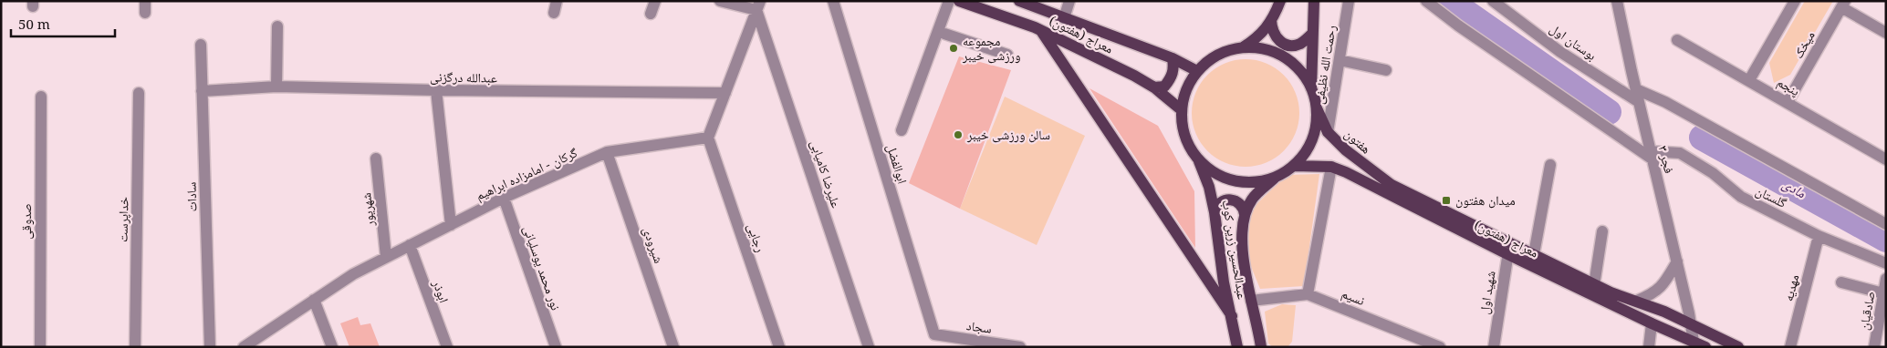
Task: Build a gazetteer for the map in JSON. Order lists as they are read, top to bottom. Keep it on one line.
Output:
{"streets":{"main road":["معراج (هفتون)","هفتون","عبدالحسین زرین کوب"],"street":["بوستان اول","میخک","رحمت الله نظیفی","عبدالله درگزنی","پنجم","فجر ۳","ابوالفضل","گرکان - امامزاده ابراهیم","علیرضا کامیابی","سادات","گلستان","شهریور","خداپرست","صدوقی","رجایی","شیرودی","نور محمد یوسلیانی","مهدیه","ابوذر","شهید اول","نسیم","صادقیان","سجاد"]},"crossings":[["معراج (هفتون)","هفتون"],["معراج (هفتون)","فجر ۳"],["معراج (هفتون)","عبدالحسین زرین کوب"],["معراج (هفتون)","شهید اول"],["بوستان اول","فجر ۳"],["میخک","پنجم"],["رحمت الله نظیفی","هفتون"],["عبدالله درگزنی","سادات"],["هفتون","عبدالحسین زرین کوب"],["فجر ۳","گلستان"],["ابوالفضل","سجاد"],["گرکان - امامزاده ابراهیم","شهریور"],["گرکان - امامزاده ابراهیم","رجایی"],["گرکان - امامزاده ابراهیم","شیرودی"],["گرکان - امامزاده ابراهیم","نور محمد یوسلیانی"],["گرکان - امامزاده ابراهیم","ابوذر"],["گلستان","مهدیه"],["عبدالحسین زرین کوب","نسیم"]],"water":["مادی"],"places":{"other":["مجموعه ورزشی خیبر","سالن ورزشی خیبر"],"transit":["میدان هفتون"]},"scale_bar":"50 m"}
